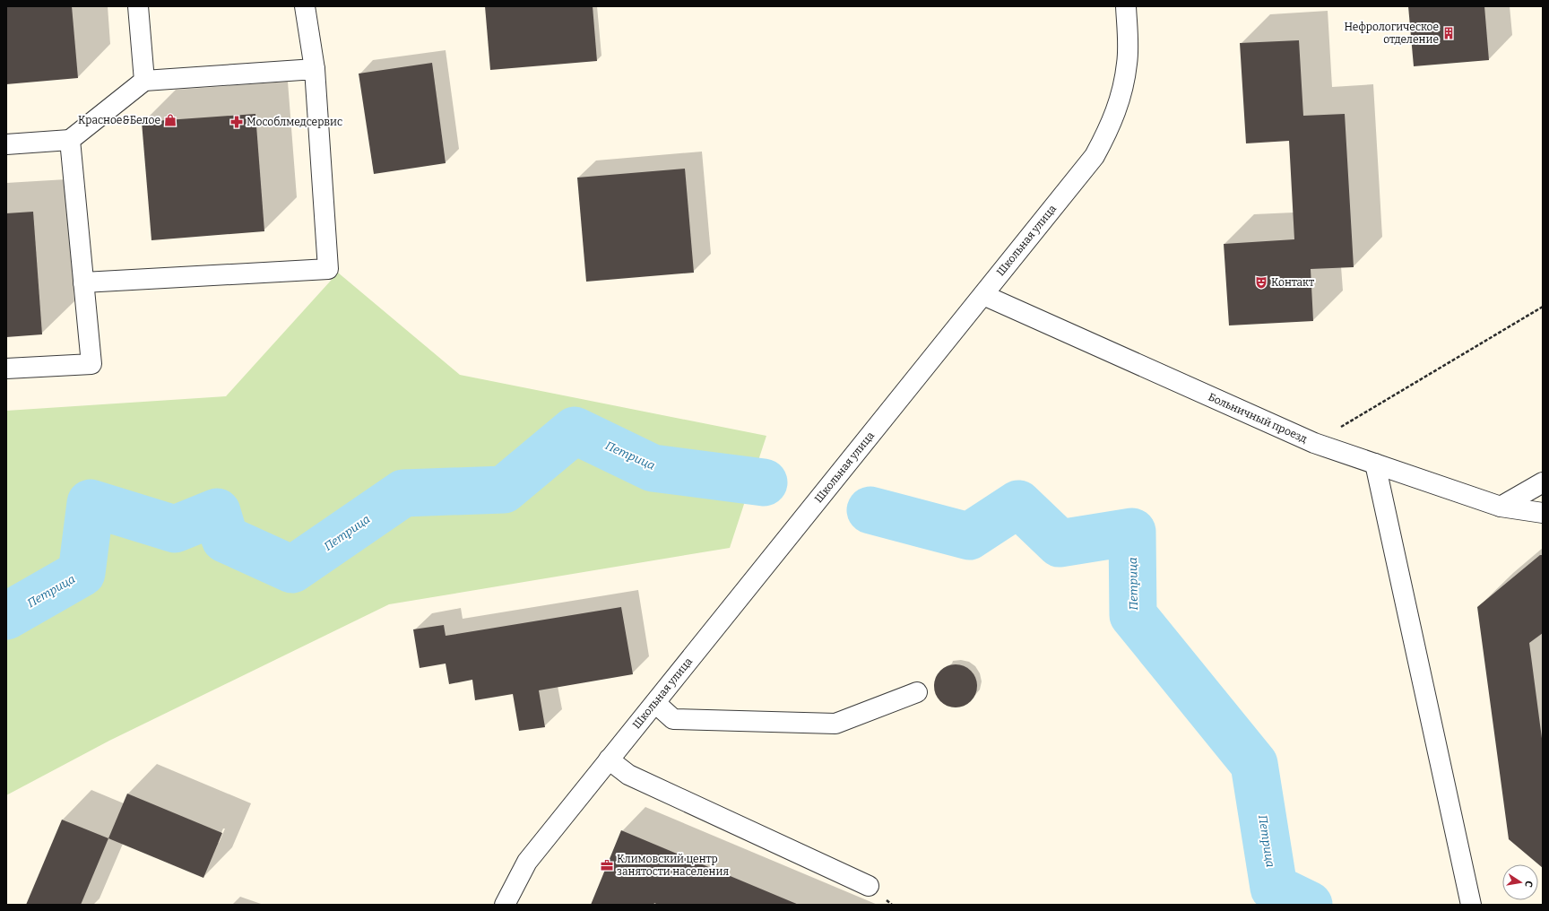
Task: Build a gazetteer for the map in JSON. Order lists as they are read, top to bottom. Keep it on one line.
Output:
{"streets":{"street":["Школьная улица","Больничный проезд"]},"crossings":[["Школьная улица","Больничный проезд"]],"water":["Петрица"],"places":{"building":["Нефрологическое отделение"],"shop":["Красное&Белое"],"pharmacy":["Мособлмедсервис"],"theatre":["Контакт"],"office":["Климовский центр занятости населения"]},"north":"right"}
